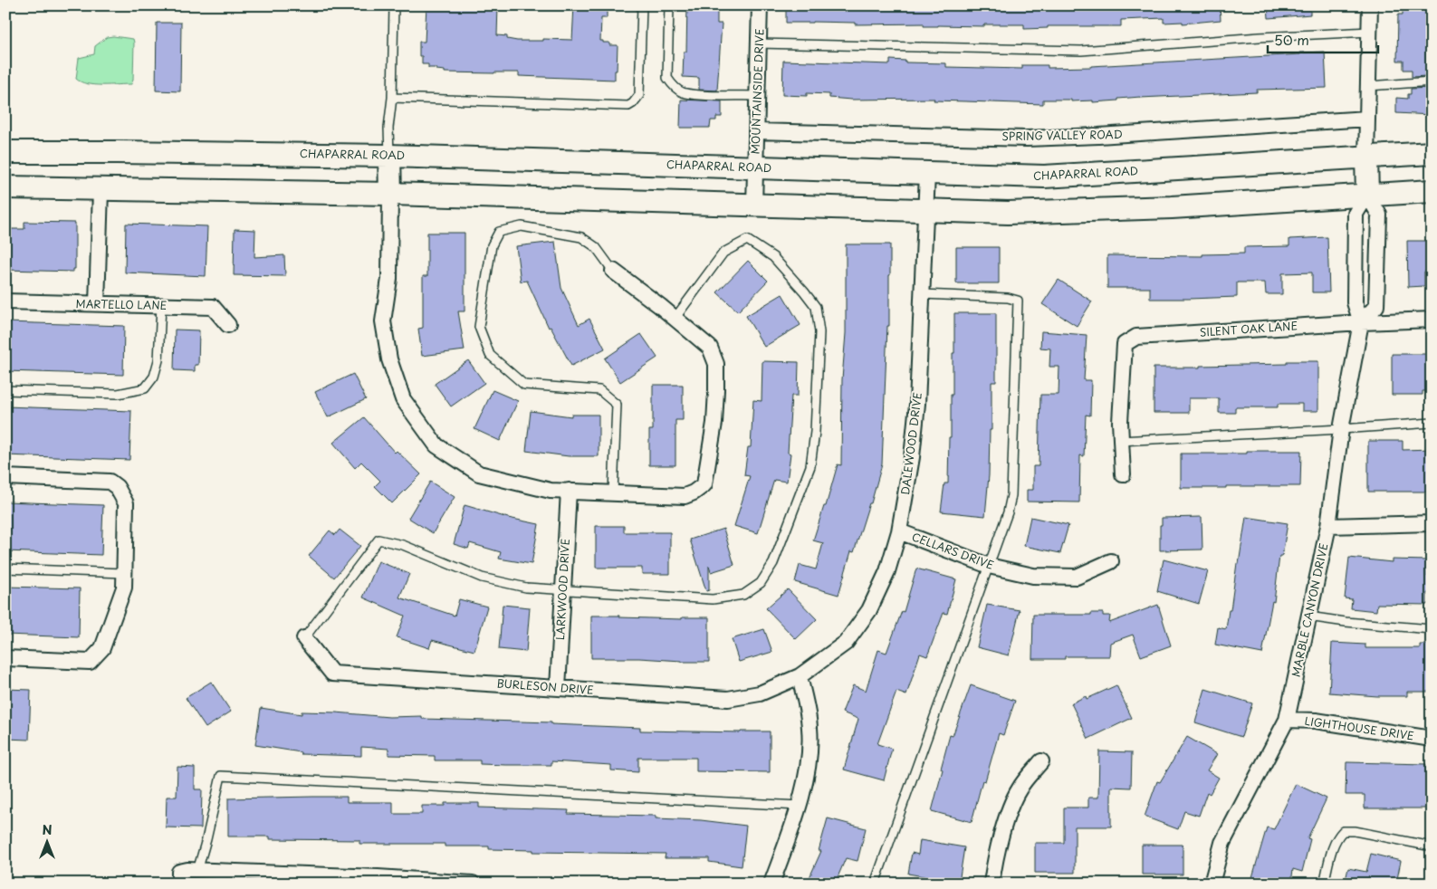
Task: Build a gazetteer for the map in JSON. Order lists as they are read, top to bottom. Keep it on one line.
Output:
{"streets":{"main road":["CHAPARRAL ROAD"],"street":["MOUNTAINSIDE DRIVE","SPRING VALLEY ROAD","MARTELLO LANE","SILENT OAK LANE","DALEWOOD DRIVE","CELLARS DRIVE","LARKWOOD DRIVE","MARBLE CANYON DRIVE","BURLESON DRIVE","LIGHTHOUSE DRIVE"]},"crossings":[["MOUNTAINSIDE DRIVE","SPRING VALLEY ROAD"],["MOUNTAINSIDE DRIVE","CHAPARRAL ROAD"],["CHAPARRAL ROAD","DALEWOOD DRIVE"],["SILENT OAK LANE","MARBLE CANYON DRIVE"],["DALEWOOD DRIVE","CELLARS DRIVE"],["DALEWOOD DRIVE","BURLESON DRIVE"],["LARKWOOD DRIVE","BURLESON DRIVE"],["MARBLE CANYON DRIVE","LIGHTHOUSE DRIVE"]],"scale_bar":"50 m","north":"top"}
